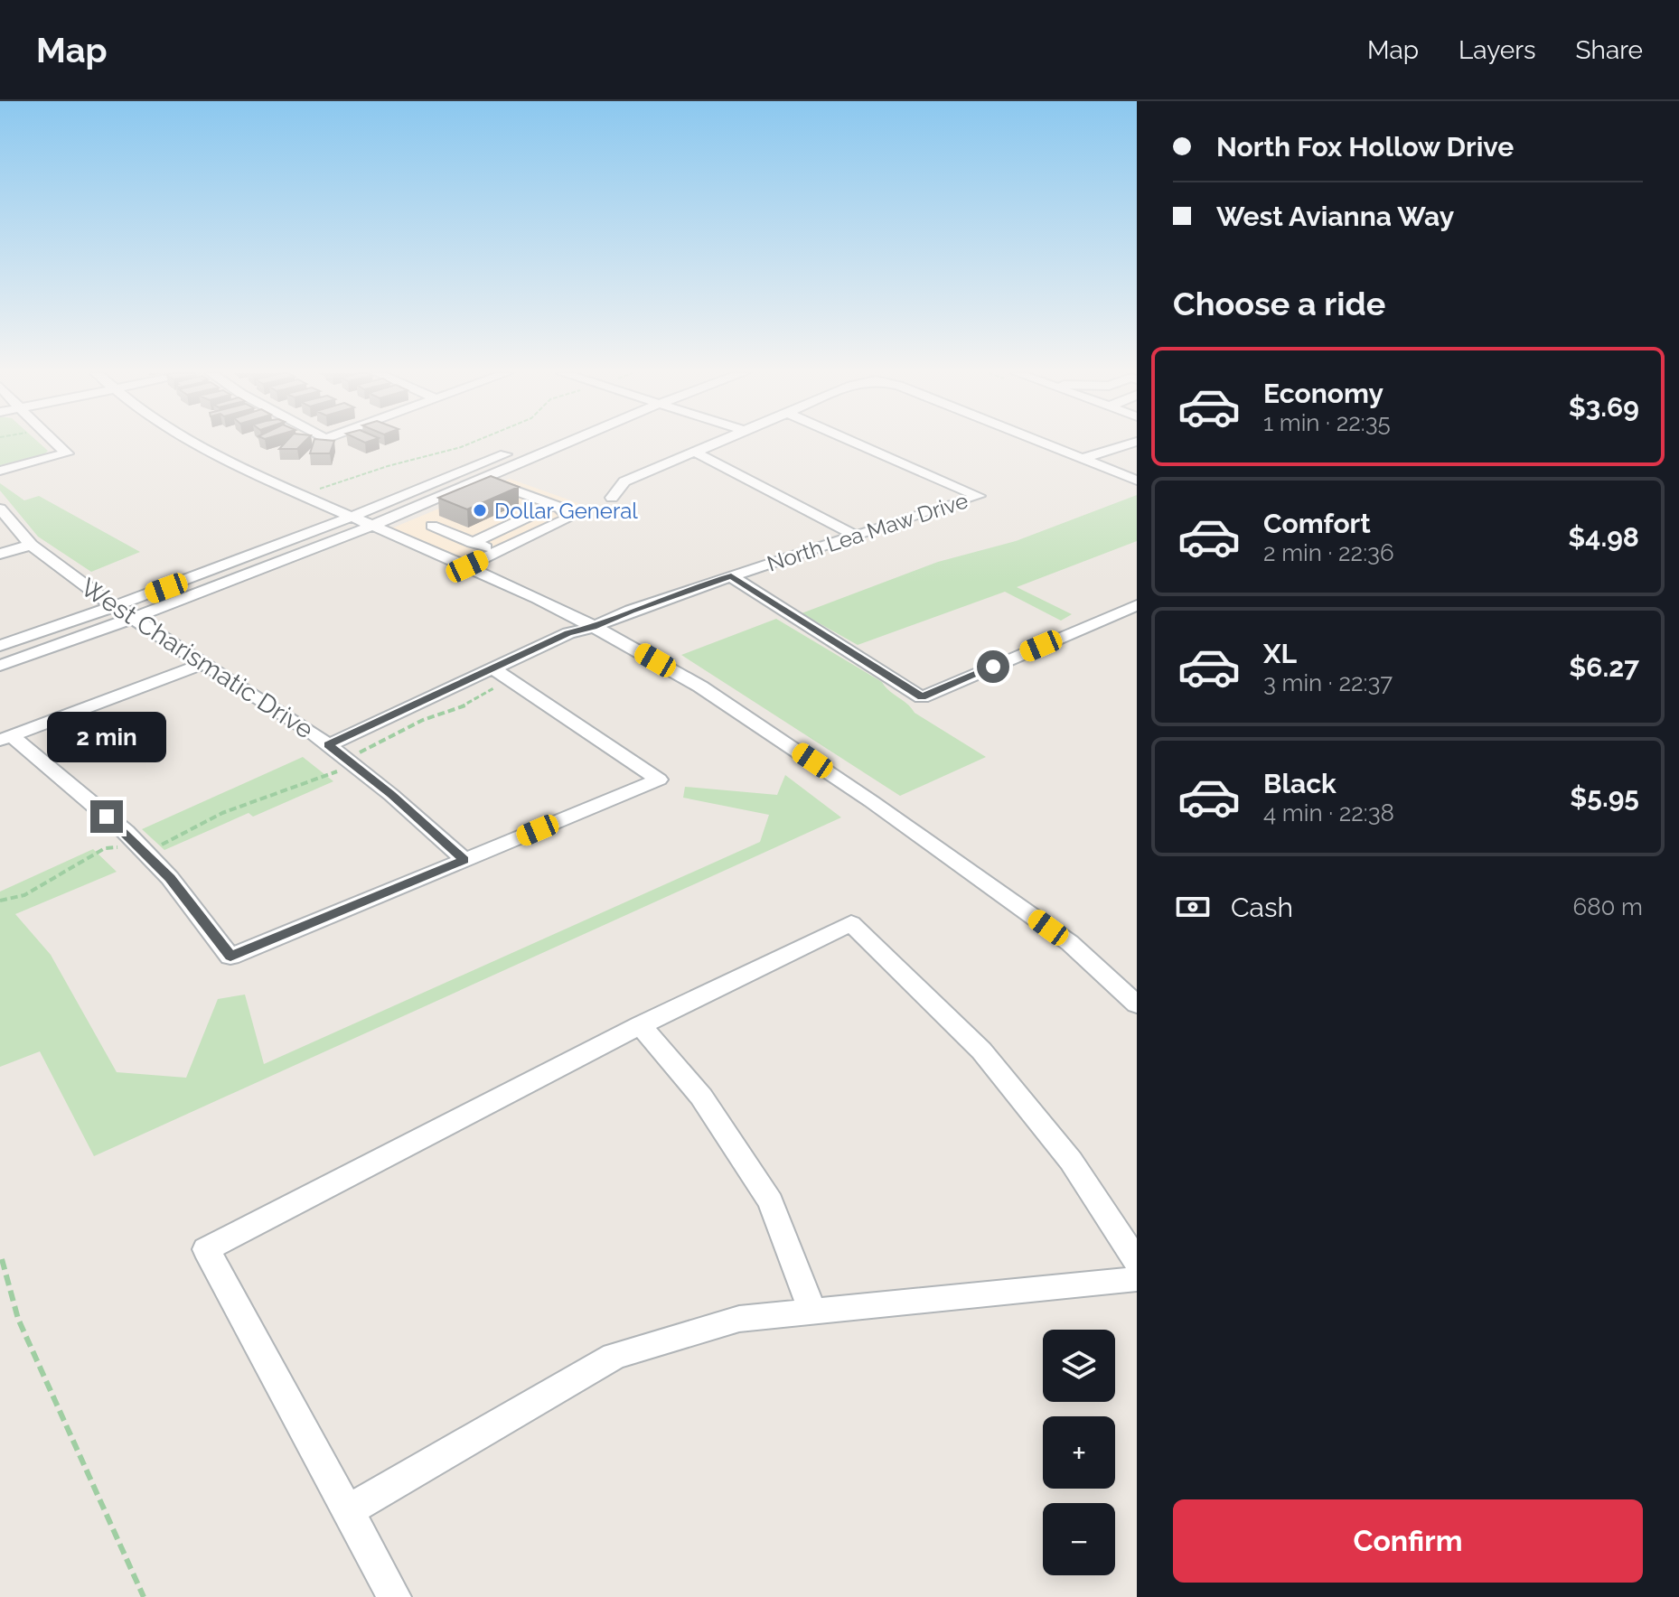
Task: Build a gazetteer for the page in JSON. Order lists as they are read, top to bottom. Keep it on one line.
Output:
{"streets":{"street":["North Lea Maw Drive","West Charismatic Drive"]},"crossings":[["North Lea Maw Drive","West Charismatic Drive"]],"places":["Dollar General"],"page":{"header":"Map","nav":["Map","Layers","Share"],"banner":["North Fox Hollow Drive","West Avianna Way"],"heading":"Choose a ride","list":[{"name":"Economy","note":"1 min · 22:35","value":"$3.69"},{"name":"Comfort","note":"2 min · 22:36","value":"$4.98"},{"name":"XL","note":"3 min · 22:37","value":"$6.27"},{"name":"Black","note":"4 min · 22:38","value":"$5.95"}],"bubble":"2 min","pay":["Cash","680 m"],"map_buttons":["+","−"],"buttons":"Confirm"}}
